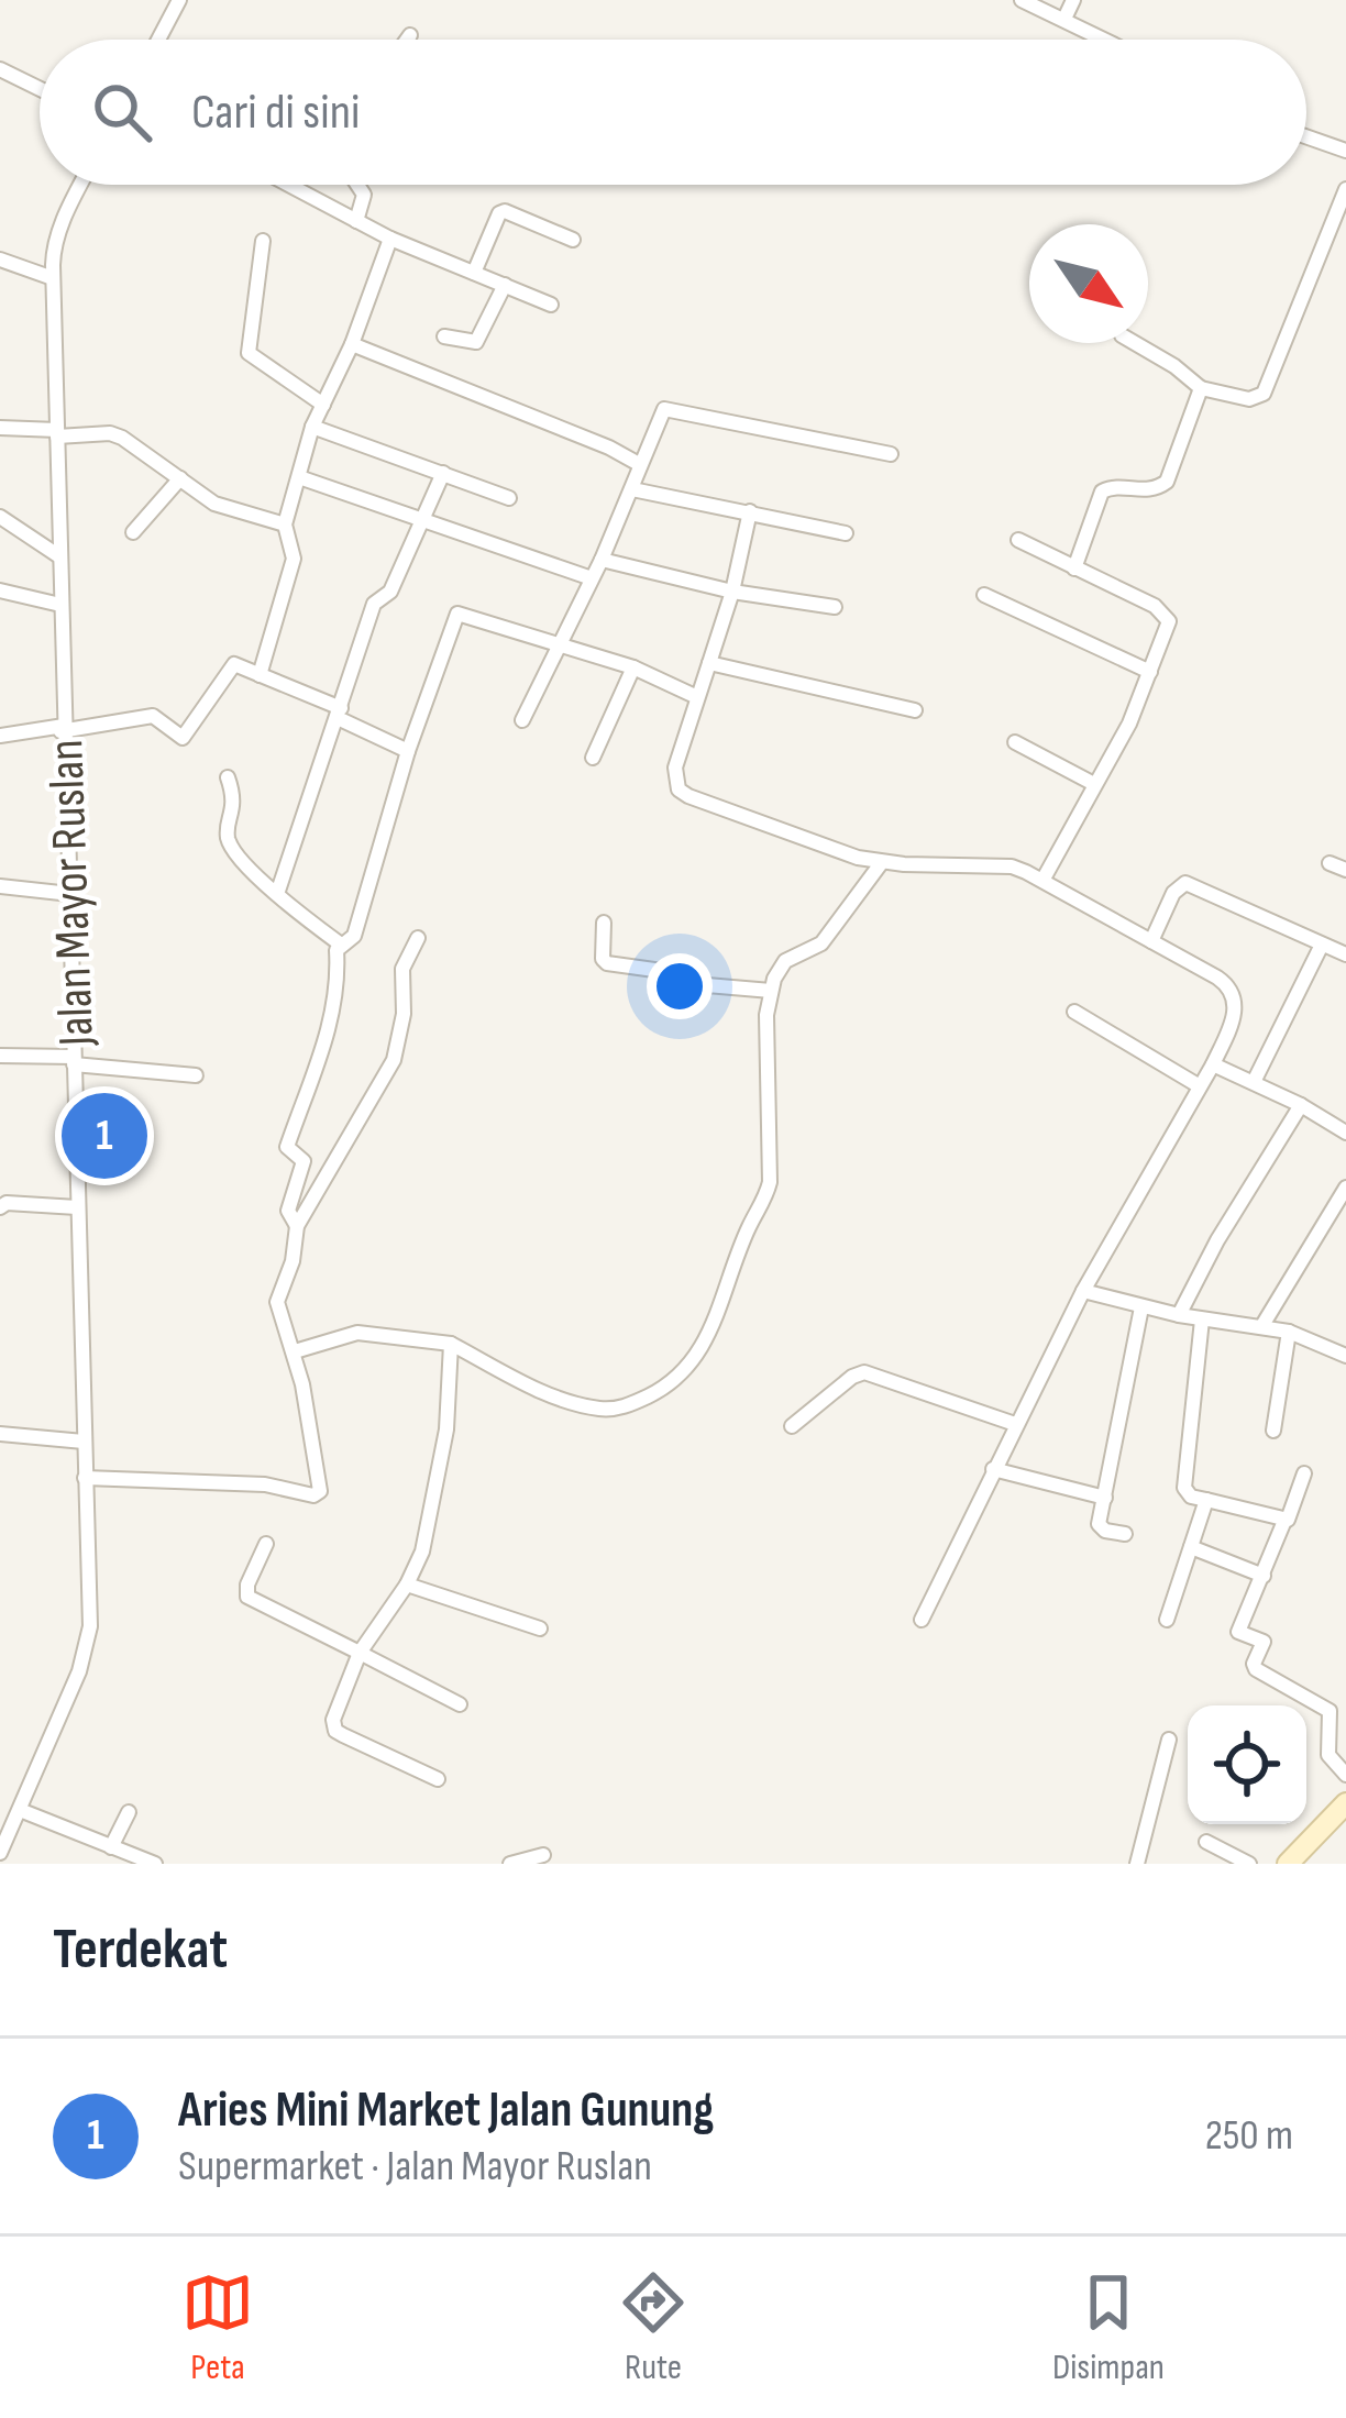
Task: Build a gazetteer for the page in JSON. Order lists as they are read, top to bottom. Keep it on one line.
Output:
{"streets":{"street":["Jalan Mayor Ruslan"]},"north":"bottom right","page":{"search":"Cari di sini","pins":"1","heading":"Terdekat","list":[{"mark":"1","name":"Aries Mini Market Jalan Gunung","note":"Supermarket · Jalan Mayor Ruslan","value":"250 m"}],"nav":["Peta","Rute","Disimpan"]}}
